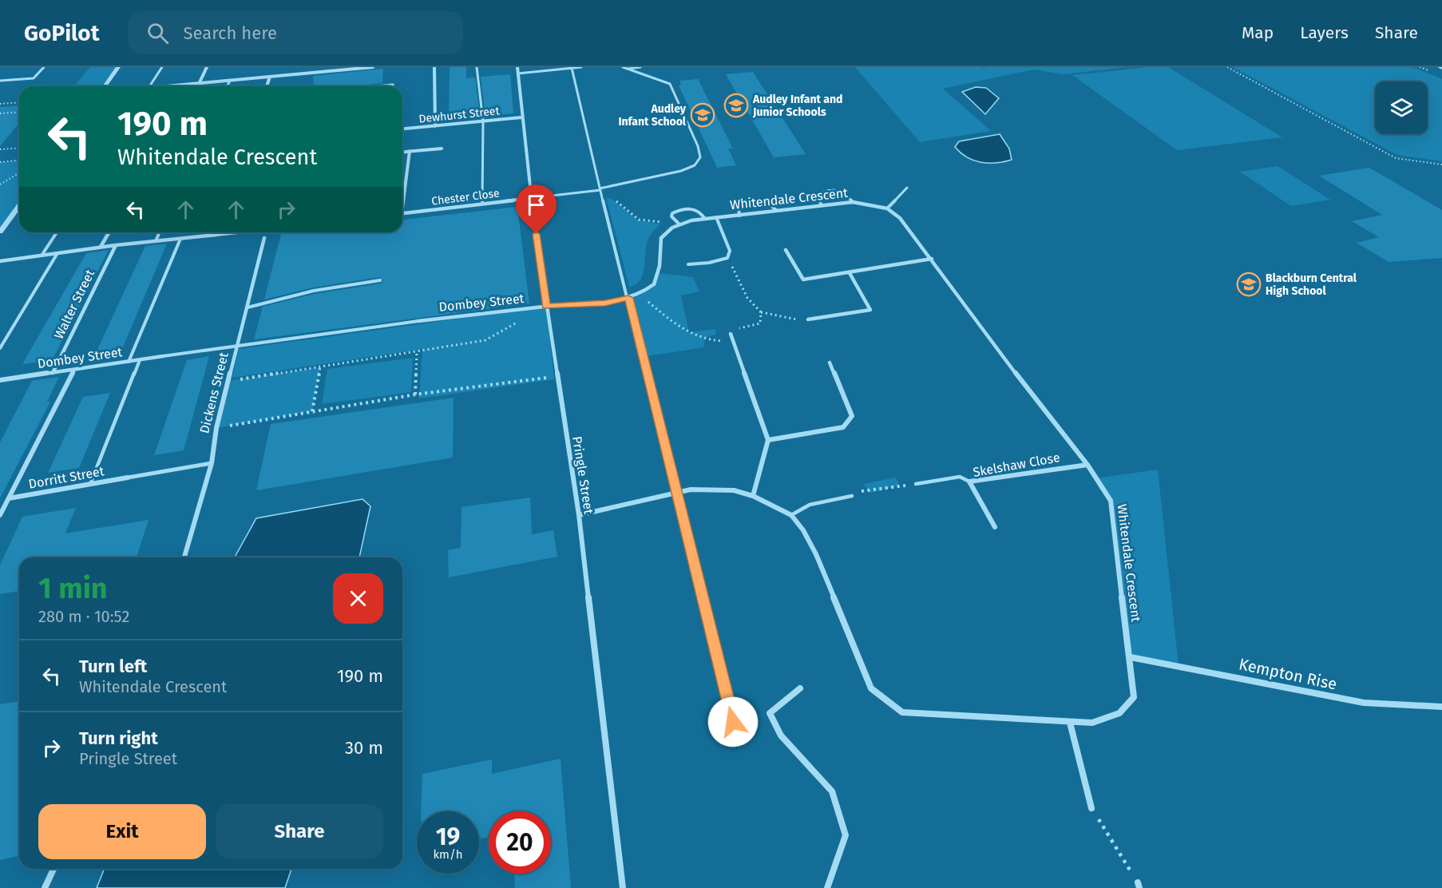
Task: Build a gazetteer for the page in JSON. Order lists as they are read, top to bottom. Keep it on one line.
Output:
{"streets":{"street":["Dewhurst Street","Chester Close","Whitendale Crescent","Dombey Street","Walter Street","Dickens Street","Skelshaw Close","Pringle Street","Dorritt Street","Kempton Rise"]},"crossings":[["Dewhurst Street","Pringle Street"],["Chester Close","Pringle Street"],["Whitendale Crescent","Dombey Street"],["Whitendale Crescent","Skelshaw Close"],["Whitendale Crescent","Pringle Street"],["Whitendale Crescent","Kempton Rise"],["Dombey Street","Walter Street"],["Dombey Street","Pringle Street"]],"places":{"school or university":["Audley Infant and Junior Schools","Audley Infant School","Blackburn Central High School"]},"page":{"header":"GoPilot","search":"Search here","nav":["Map","Layers","Share"],"turn":["190 m","Whitendale Crescent"],"heading":["1 min","280 m · 10:52"],"list":[{"name":"Turn left","note":"Whitendale Crescent","value":"190 m"},{"name":"Turn right","note":"Pringle Street","value":"30 m"}],"buttons":["Exit","Share"],"speed":"19 km/h","limit":"20"}}
